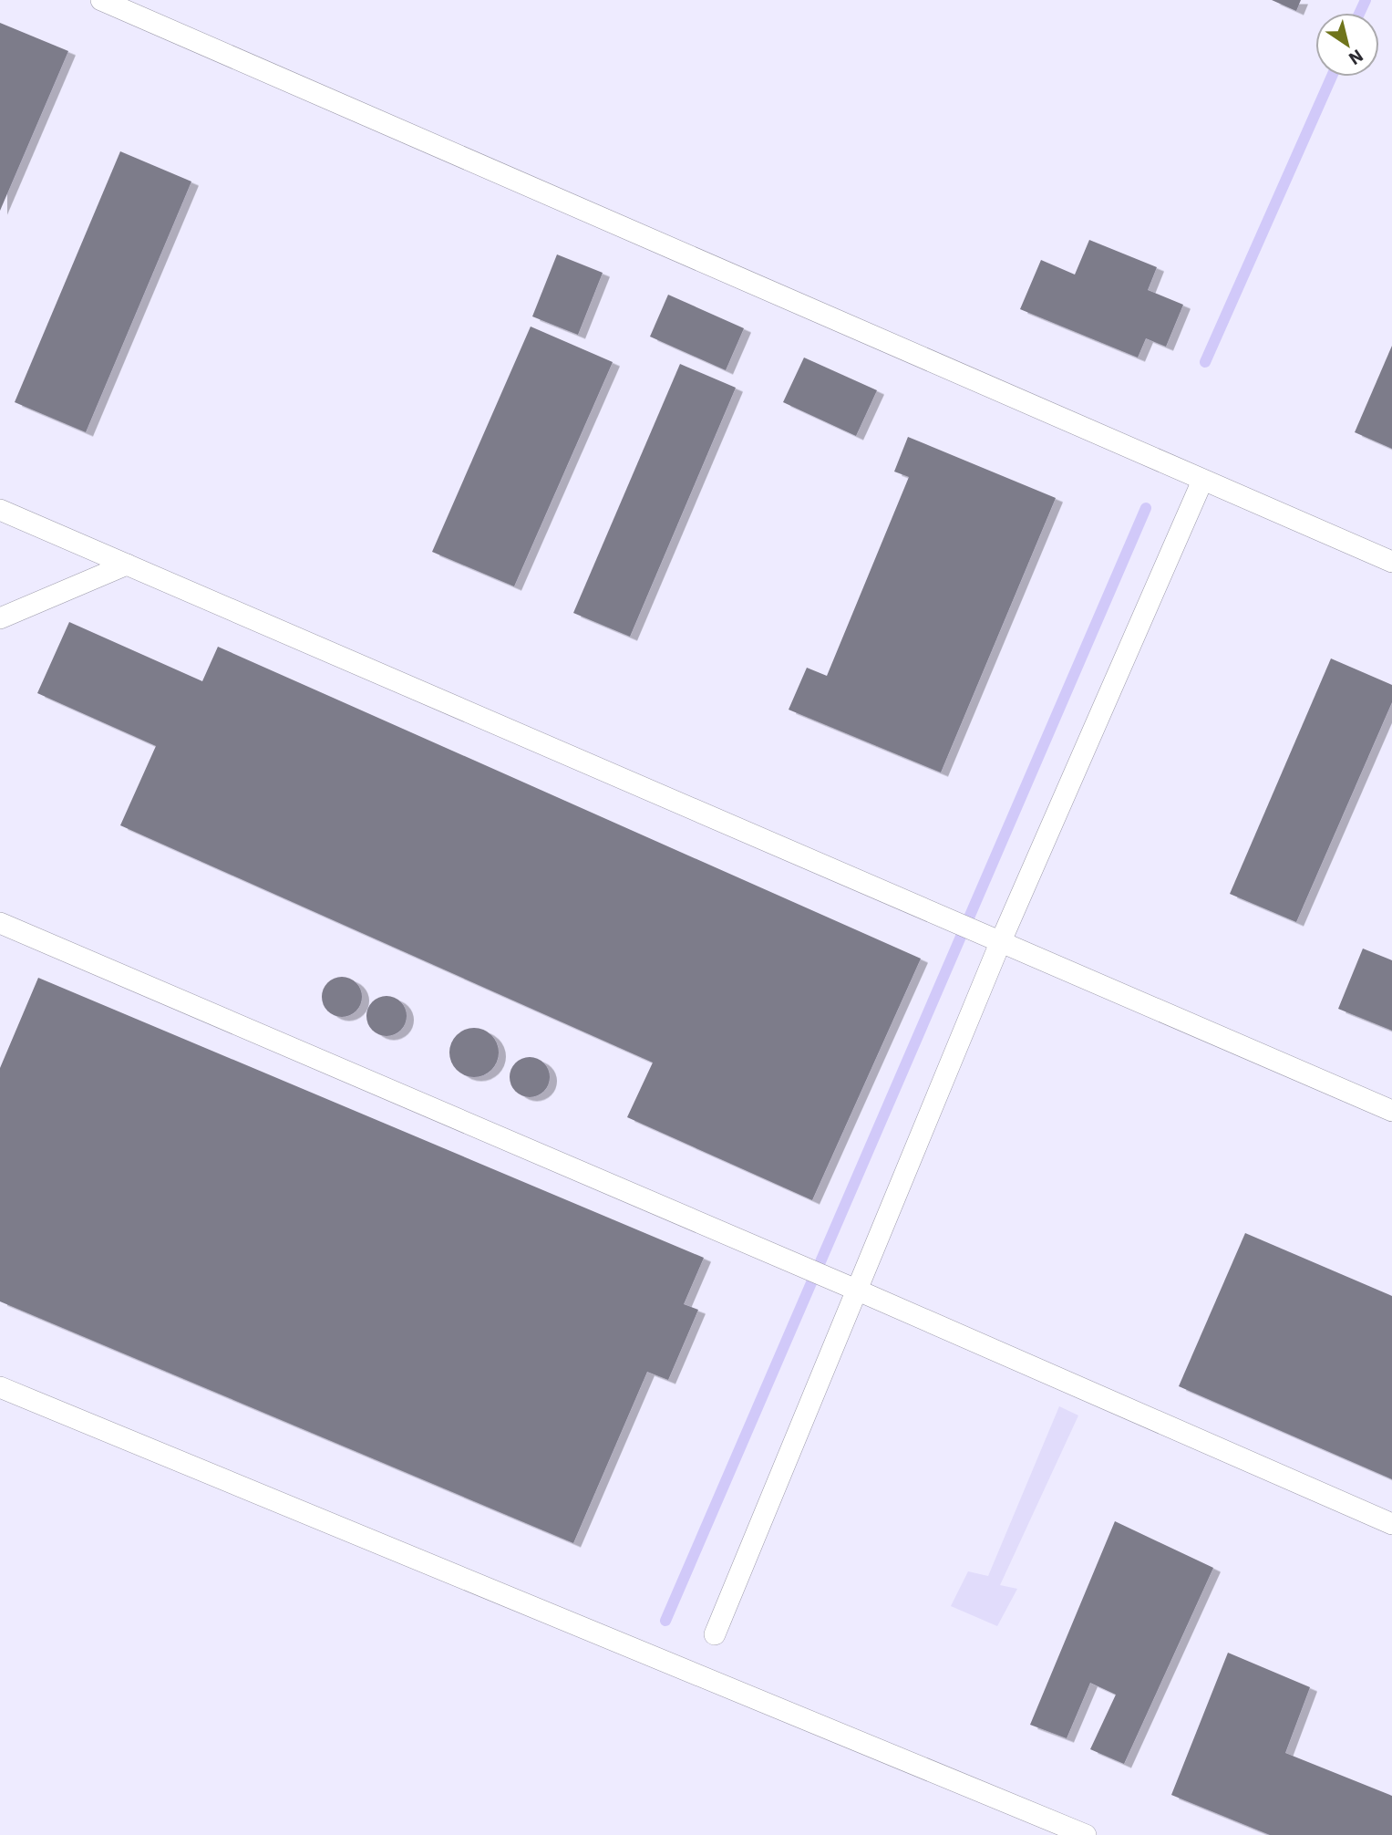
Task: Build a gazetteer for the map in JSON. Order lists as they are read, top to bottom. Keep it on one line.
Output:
{"north":"bottom right"}
